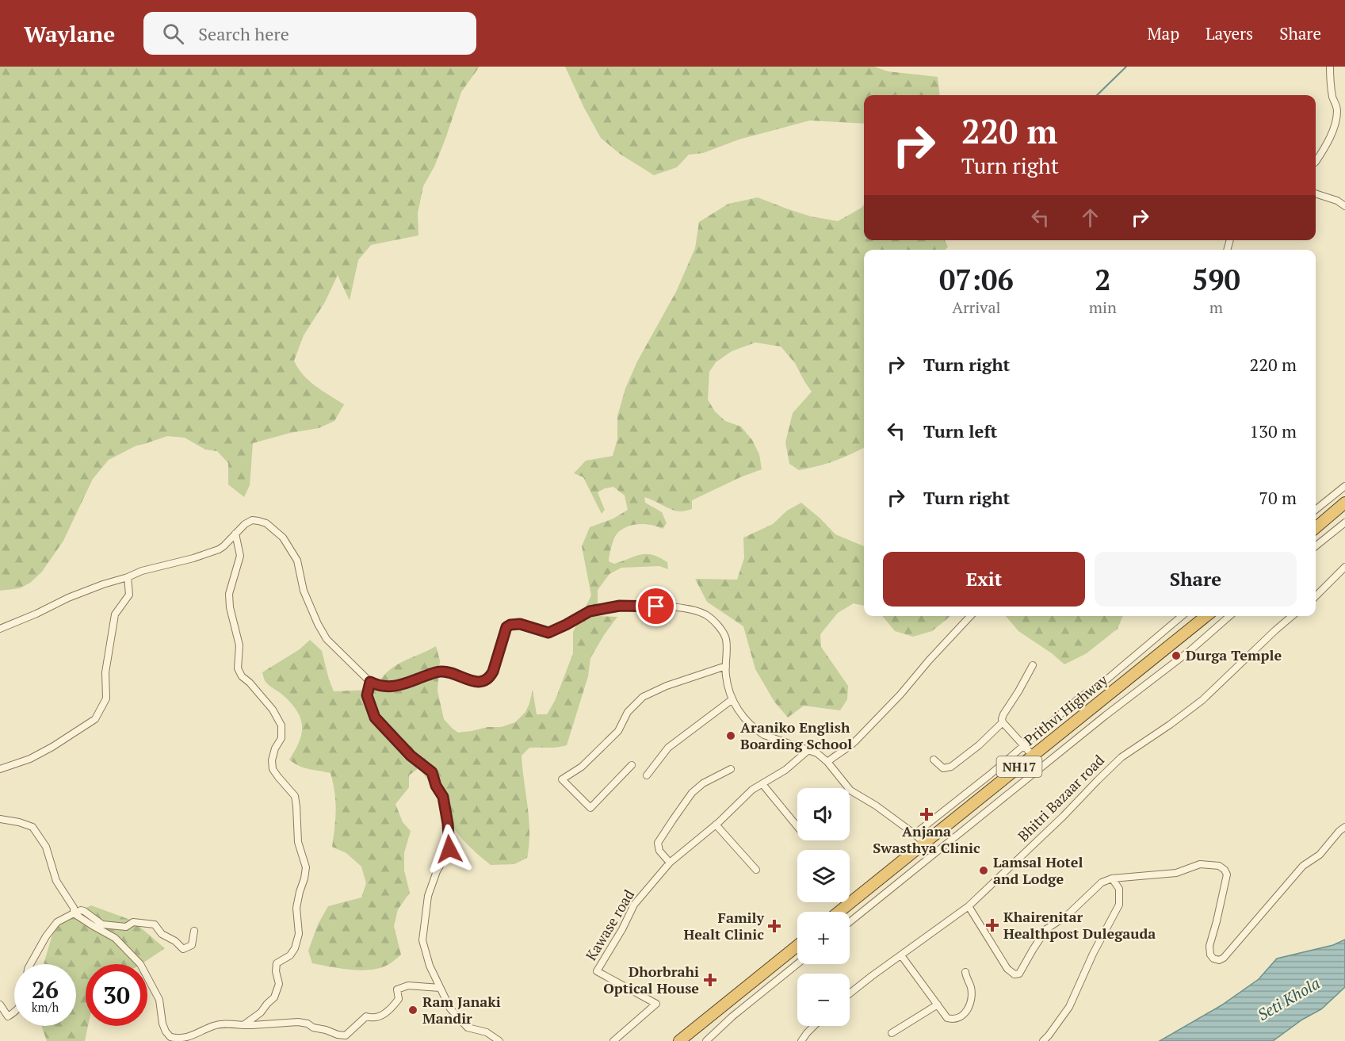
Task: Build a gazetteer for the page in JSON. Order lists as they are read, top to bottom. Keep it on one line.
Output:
{"streets":{"highway":["Prithvi Highway","NH17"],"street":["Bhitri Bazaar road","Kawase road"]},"water":["Seti Khola"],"places":{"other":["Durga Temple","Araniko English Boarding School","Lamsal Hotel and Lodge","Ram Janaki Mandir"],"health":["Anjana Swasthya Clinic","Khairenitar Healthpost Dulegauda","Family Healt Clinic","Dhorbrahi Optical House"]},"page":{"header":"Waylane","search":"Search here","nav":["Map","Layers","Share"],"turn":["220 m","Turn right"],"eta":["07:06","Arrival","2","min","590","m"],"list":[{"name":"Turn right","value":"220 m"},{"name":"Turn left","value":"130 m"},{"name":"Turn right","value":"70 m"}],"buttons":["Exit","Share"],"map_buttons":["+","−"],"speed":"26 km/h","limit":"30"}}
